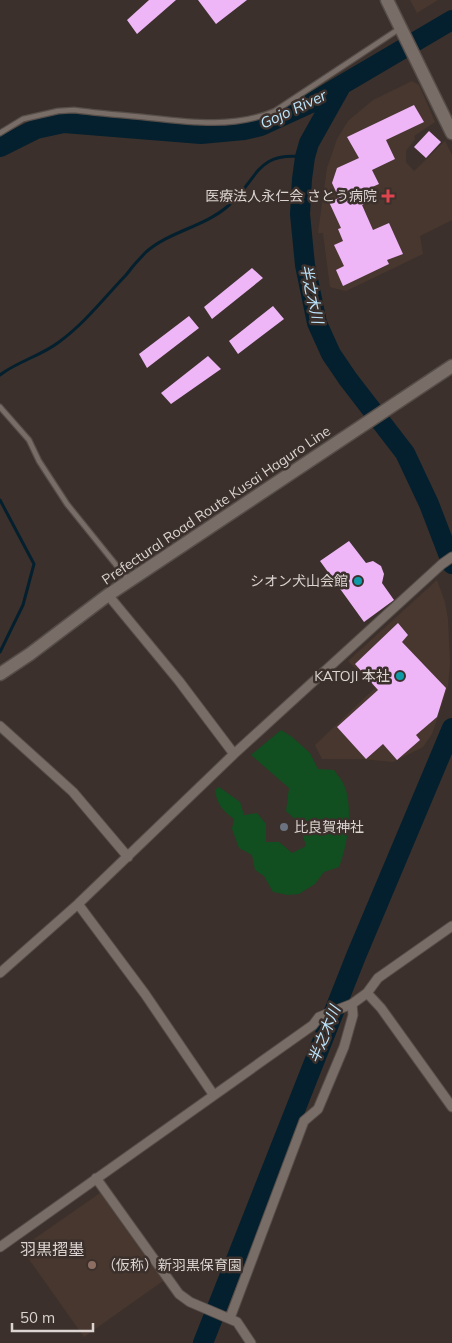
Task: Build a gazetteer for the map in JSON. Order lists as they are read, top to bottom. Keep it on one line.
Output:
{"streets":{"main road":["Prefectural Road Route Kusai Haguro Line"]},"districts":["羽黒摺墨"],"water":["Gojo River","半之木川"],"places":{"health":["医療法人永仁会 さとう病院"],"other":["シオン犬山会館","KATOJI 本社","比良賀神社","（仮称）新羽黒保育園"]},"scale_bar":"50 m"}
